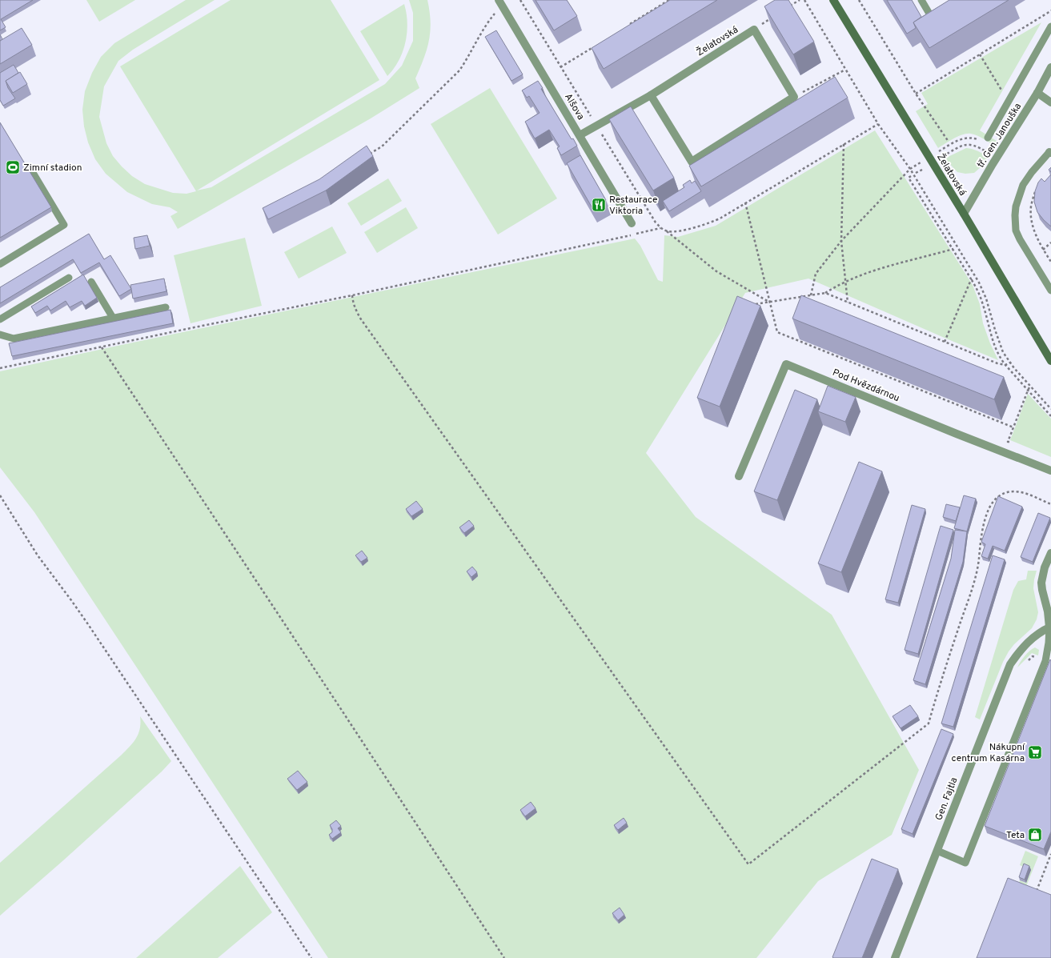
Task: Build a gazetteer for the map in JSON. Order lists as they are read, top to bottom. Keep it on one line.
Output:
{"streets":{"main road":["Želatovská"],"street":["Alšova","tř. Gen. Janouška","Pod Hvězdárnou","Gen. Fajtla"]},"crossings":[["Želatovská","Alšova"],["Želatovská","tř. Gen. Janouška"]],"places":{"sports":["Zimní stadion"],"restaurant":["Restaurace Viktoria"],"supermarket":["Nákupní centrum Kasárna"],"shop":["Teta"]}}
